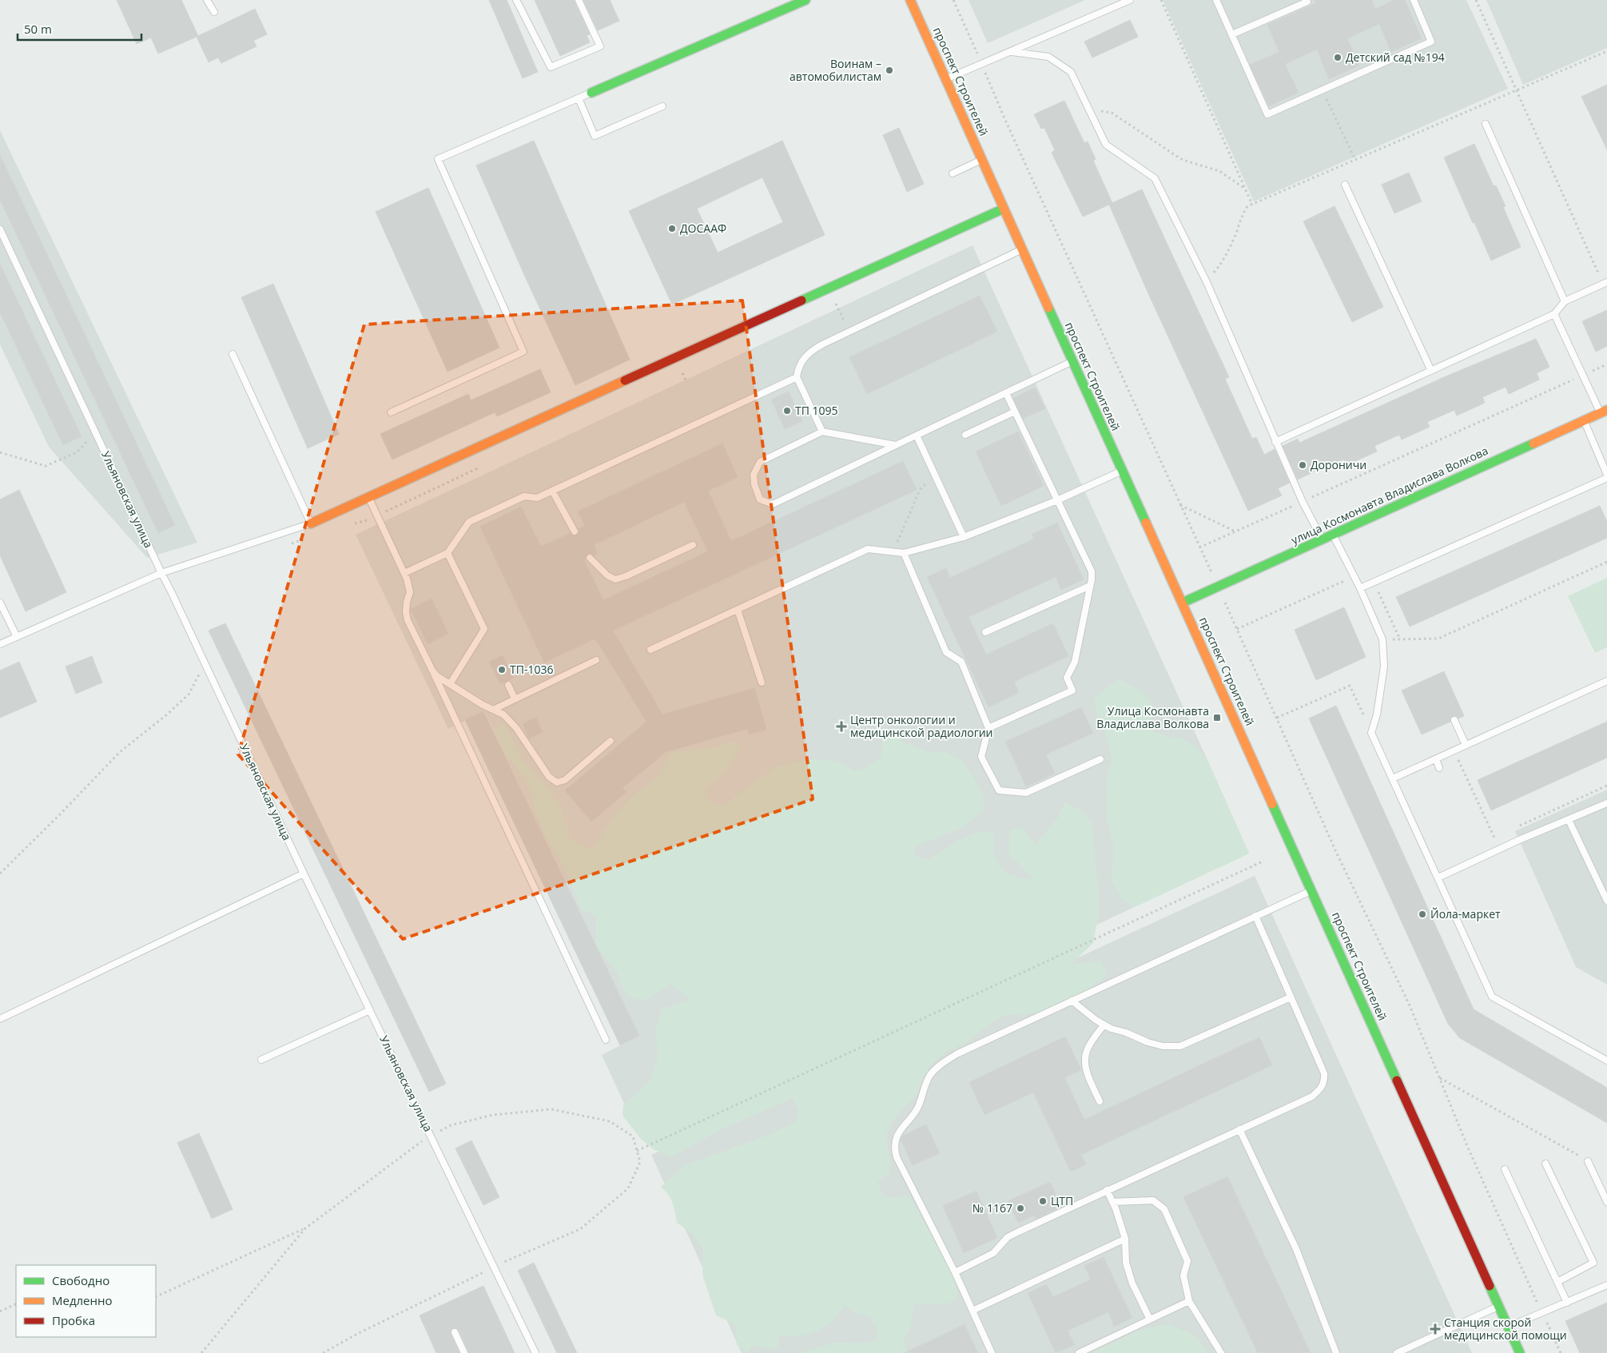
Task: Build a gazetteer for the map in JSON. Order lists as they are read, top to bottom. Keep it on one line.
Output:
{"streets":{"main road":["проспект Строителей","улица Космонавта Владислава Волкова"],"lane":["Ульяновская улица"]},"crossings":[["проспект Строителей","улица Космонавта Владислава Волкова"]],"places":{"other":["Детский сад №194","Воинам – автомобилистам","ДОСААФ","ТП 1095","Дороничи","ТП-1036","Йола-маркет","ЦТП","№ 1167"],"transit":["Улица Космонавта Владислава Волкова"],"health":["Центр онкологии и медицинской радиологии","Станция скорой медицинской помощи"]},"legend":["Свободно","Медленно","Пробка"],"scale_bar":"50 m"}
